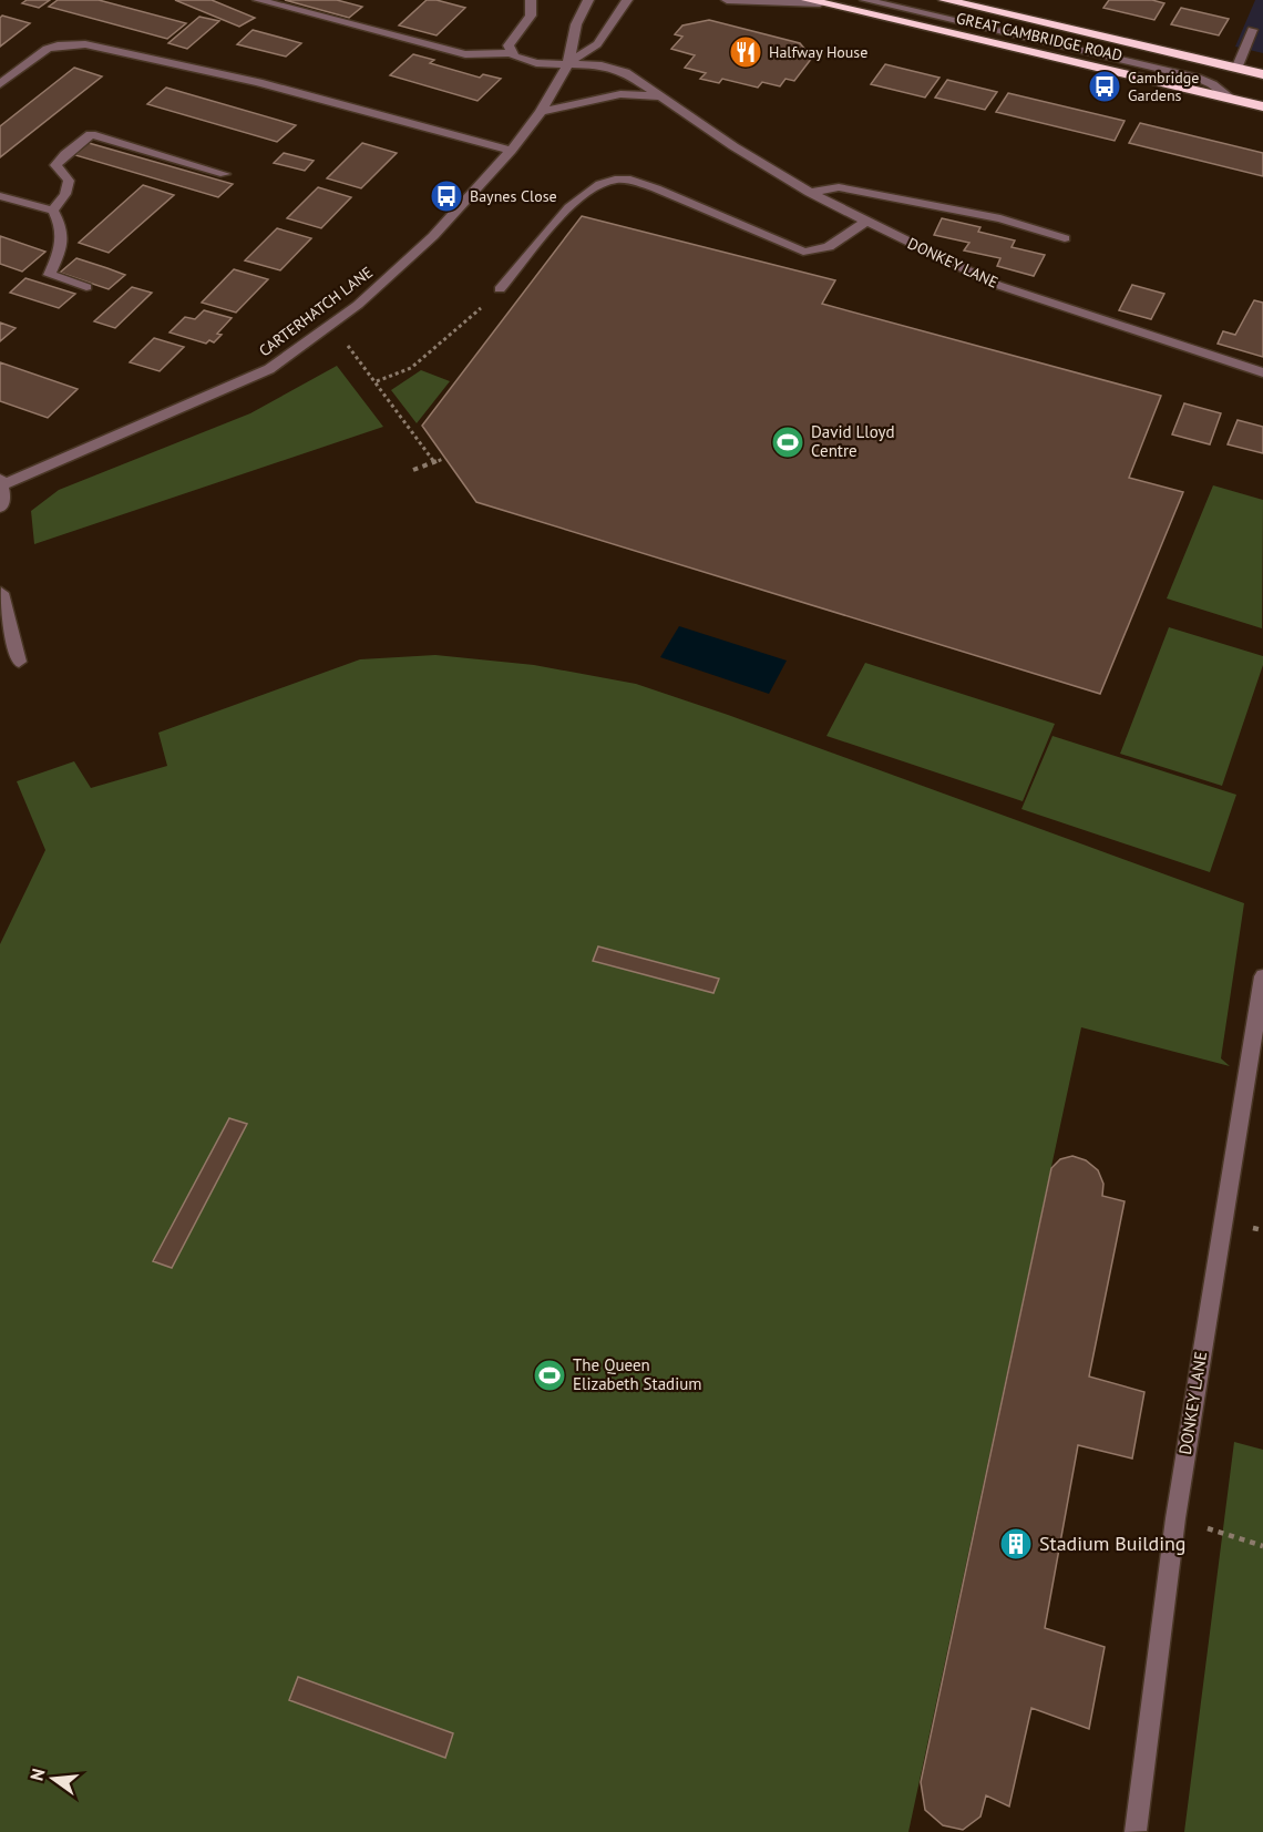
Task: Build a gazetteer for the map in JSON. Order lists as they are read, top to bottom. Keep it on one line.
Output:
{"streets":{"highway":["GREAT CAMBRIDGE ROAD"],"street":["DONKEY LANE","CARTERHATCH LANE"]},"crossings":[["DONKEY LANE","CARTERHATCH LANE"]],"places":{"restaurant":["Halfway House"],"bus stop":["Cambridge Gardens","Baynes Close"],"sports":["David Lloyd Centre","The Queen Elizabeth Stadium"],"building":["Stadium Building"]},"north":"left"}
